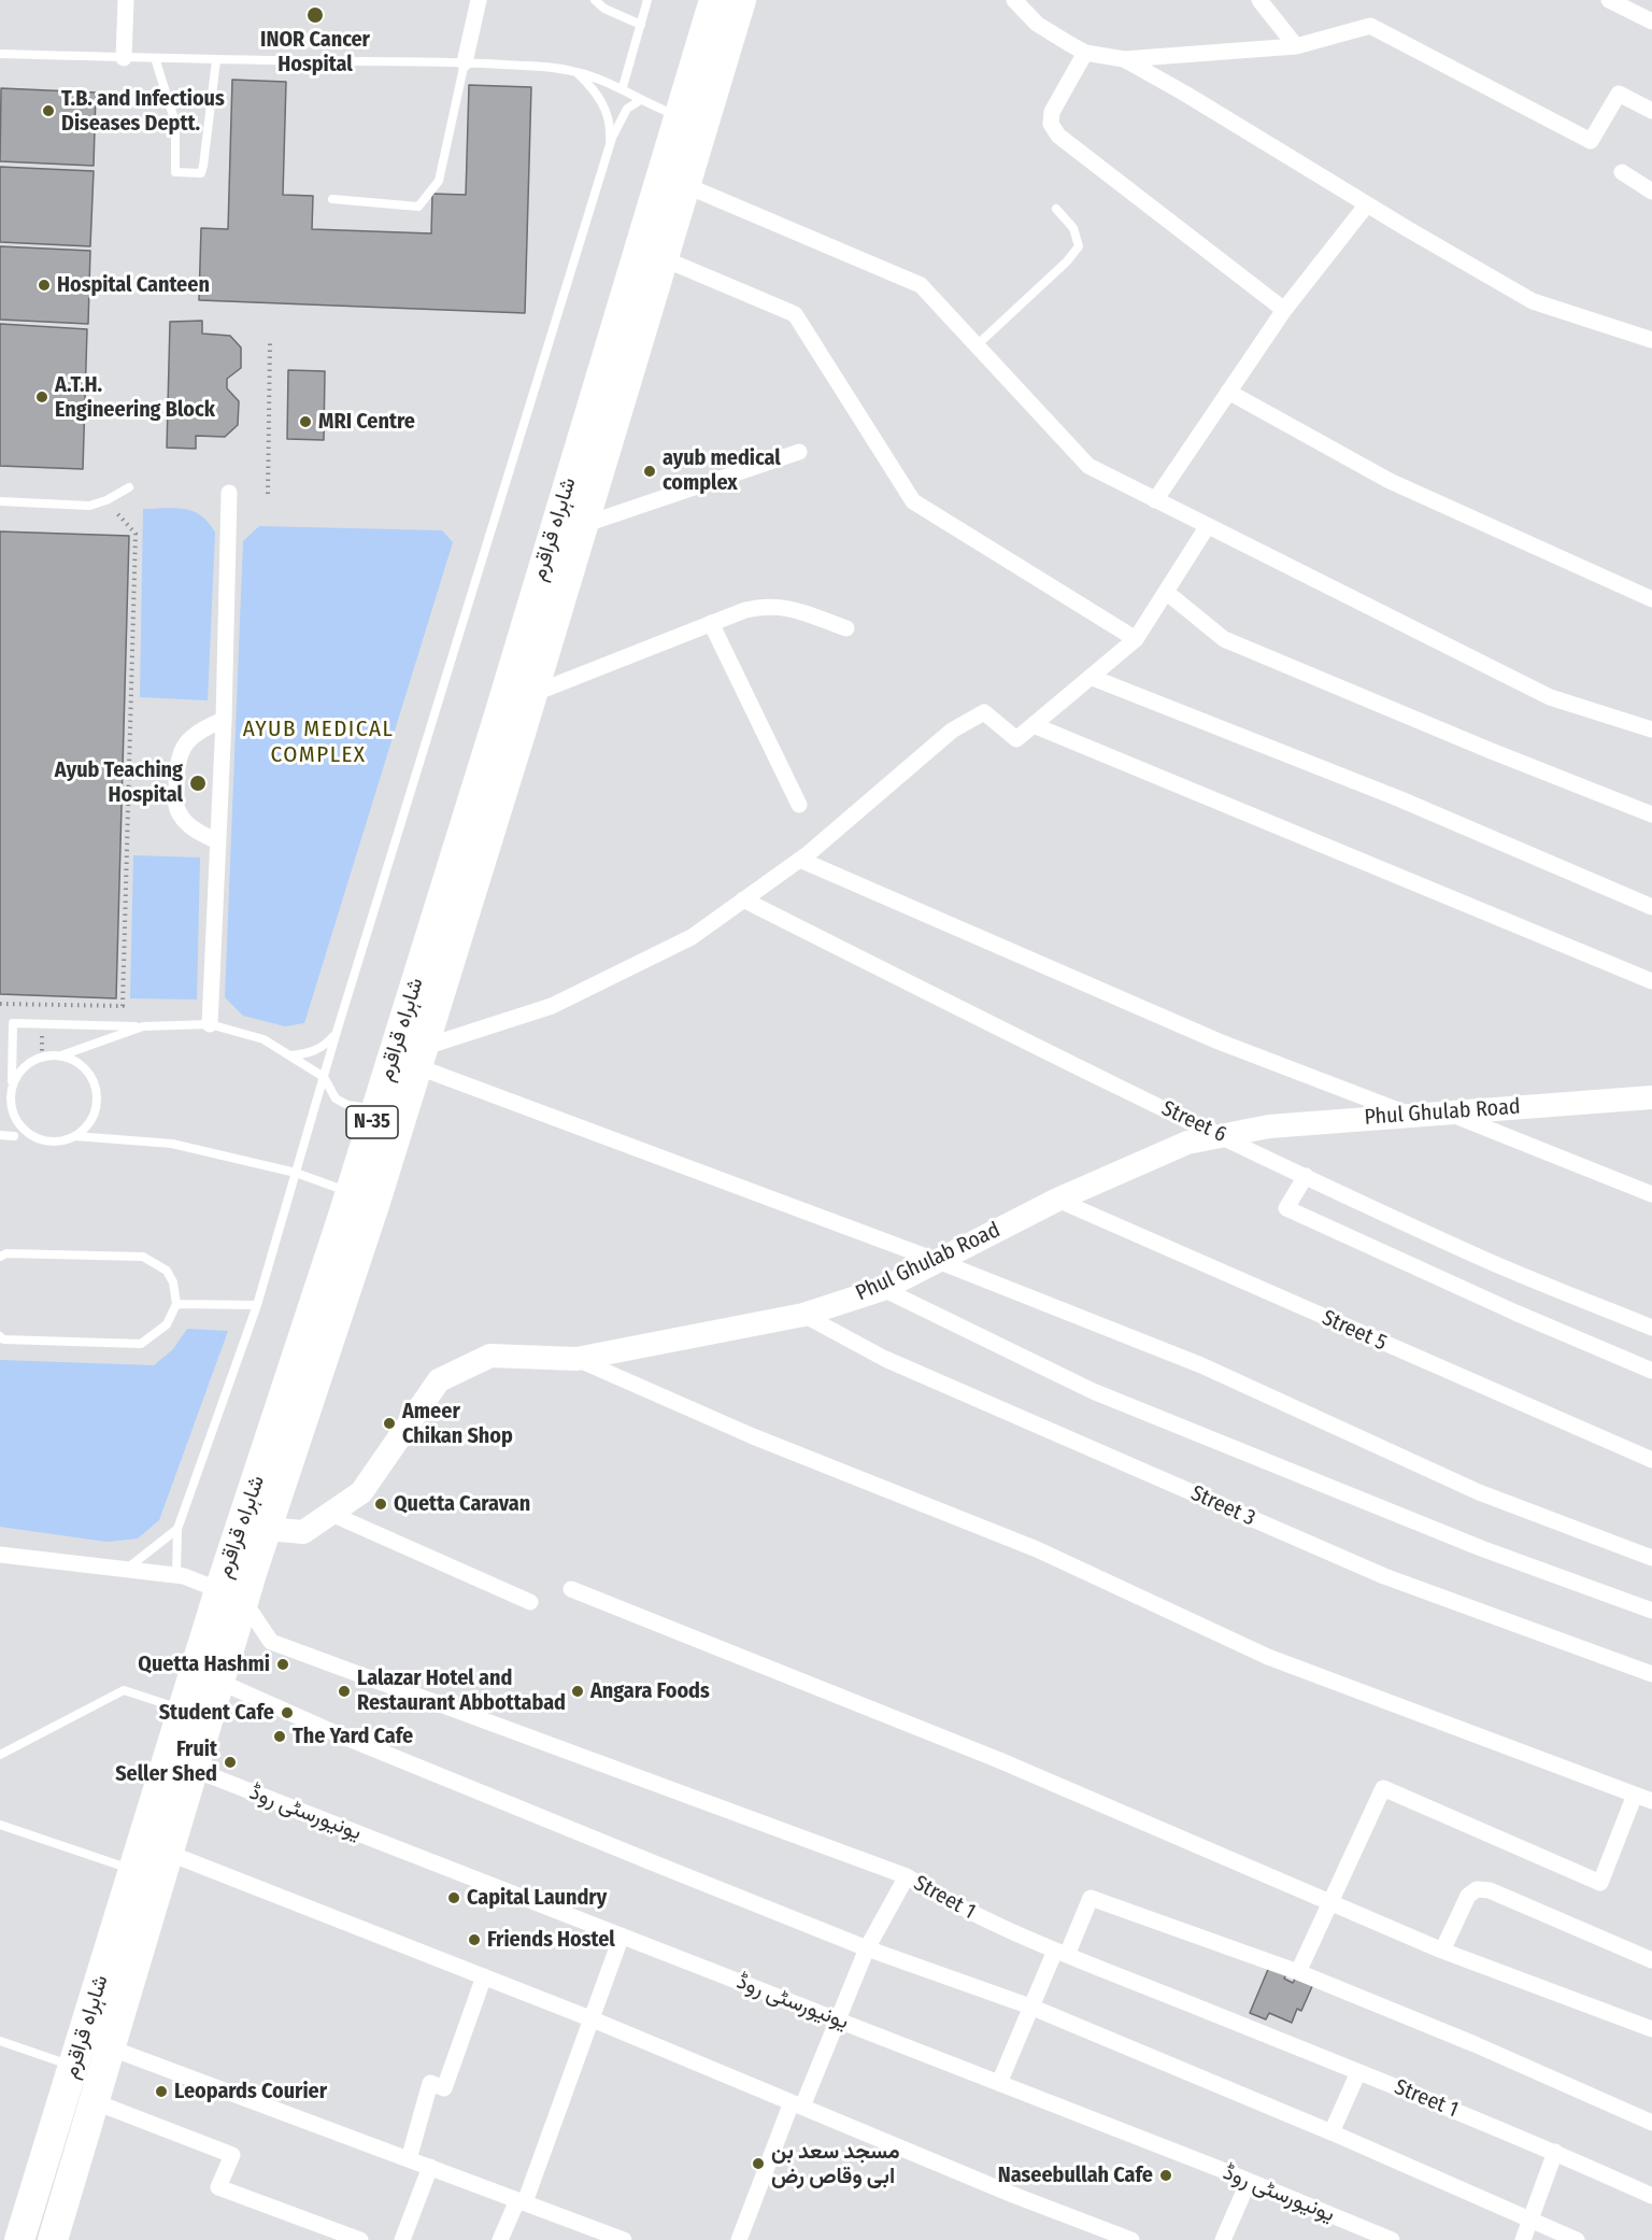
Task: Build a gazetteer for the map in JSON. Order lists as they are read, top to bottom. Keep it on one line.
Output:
{"streets":{"highway":["شاہراہ قراقرم","N-35"],"street":["Phul Ghulab Road","Street 6","Street 5","Street 3","یونیورسٹی روڈ","Street 1"]},"crossings":[["شاہراہ قراقرم","Phul Ghulab Road"],["شاہراہ قراقرم","یونیورسٹی روڈ"],["شاہراہ قراقرم","Street 1"],["Phul Ghulab Road","Street 6"],["Phul Ghulab Road","Street 5"],["Phul Ghulab Road","Street 3"]],"districts":["AYUB MEDICAL COMPLEX"],"places":["INOR Cancer Hospital","T.B. and Infectious Diseases Deptt.","Hospital Canteen","A.T.H. Engineering Block","MRI Centre","ayub medical complex","Ayub Teaching Hospital","Ameer Chikan Shop","Quetta Caravan","Quetta Hashmi","Lalazar Hotel and Restaurant Abbottabad","Angara Foods","Student Cafe","The Yard Cafe","Fruit Seller Shed","Capital Laundry","Friends Hostel","Leopards Courier","مسجد سعد بن ابی وقاص رض","Naseebullah Cafe"]}
